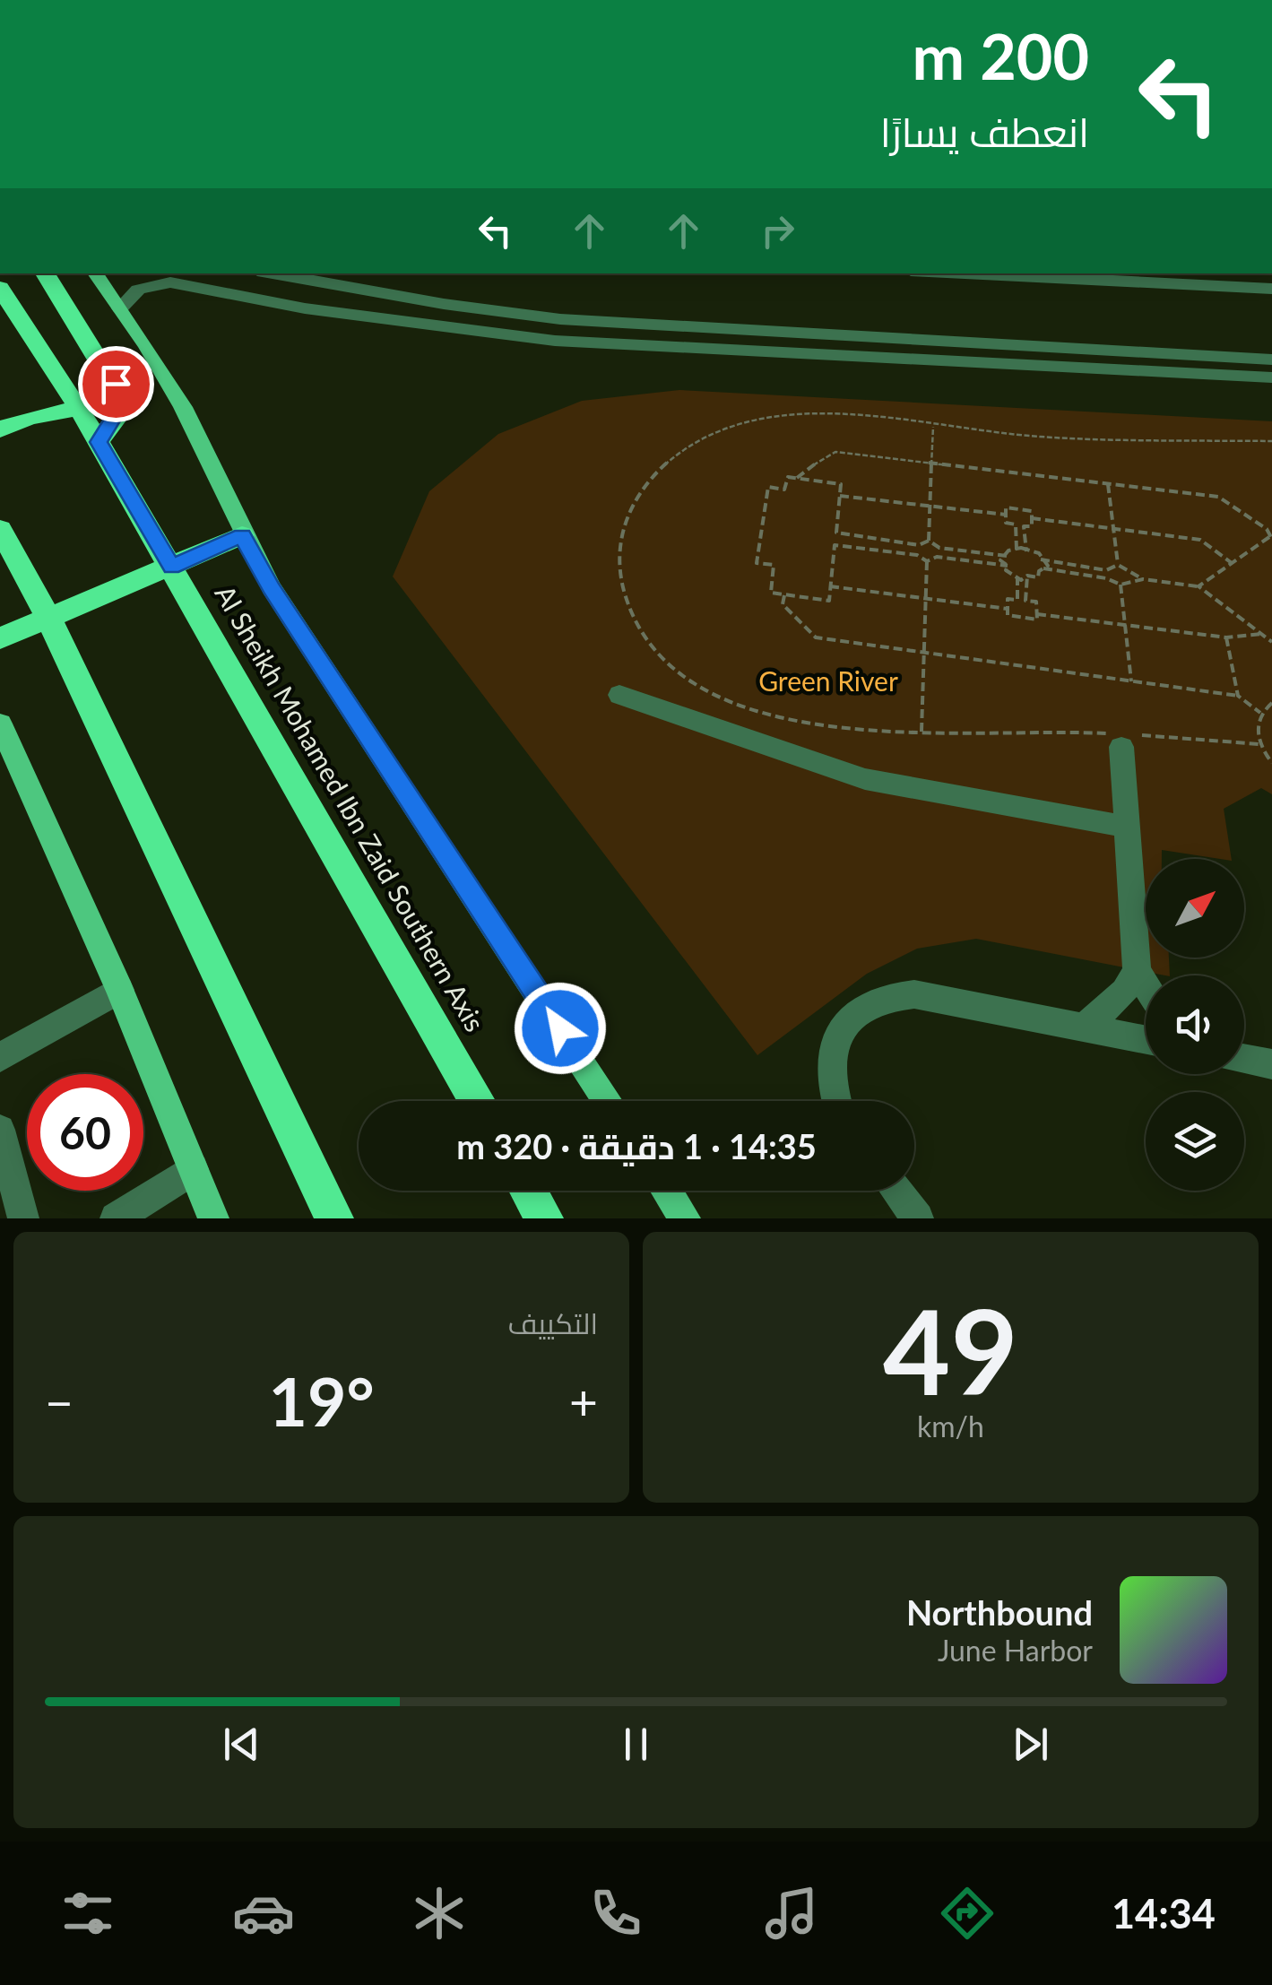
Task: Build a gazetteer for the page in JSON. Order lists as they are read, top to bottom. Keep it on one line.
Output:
{"streets":{"highway":["Al Sheikh Mohamed Ibn Zaid Southern Axis"]},"parks":["Green River"],"north":"top right","page":{"turn":["200 m","انعطف يسارًا"],"limit":"60","trip":"14:35 · 1 دقيقة · 320 m","tile":[["49","km/h"],"التكييف"],"heat":["−","19°","+"],"song":["Northbound","June Harbor"],"tabs":"14:34"}}
